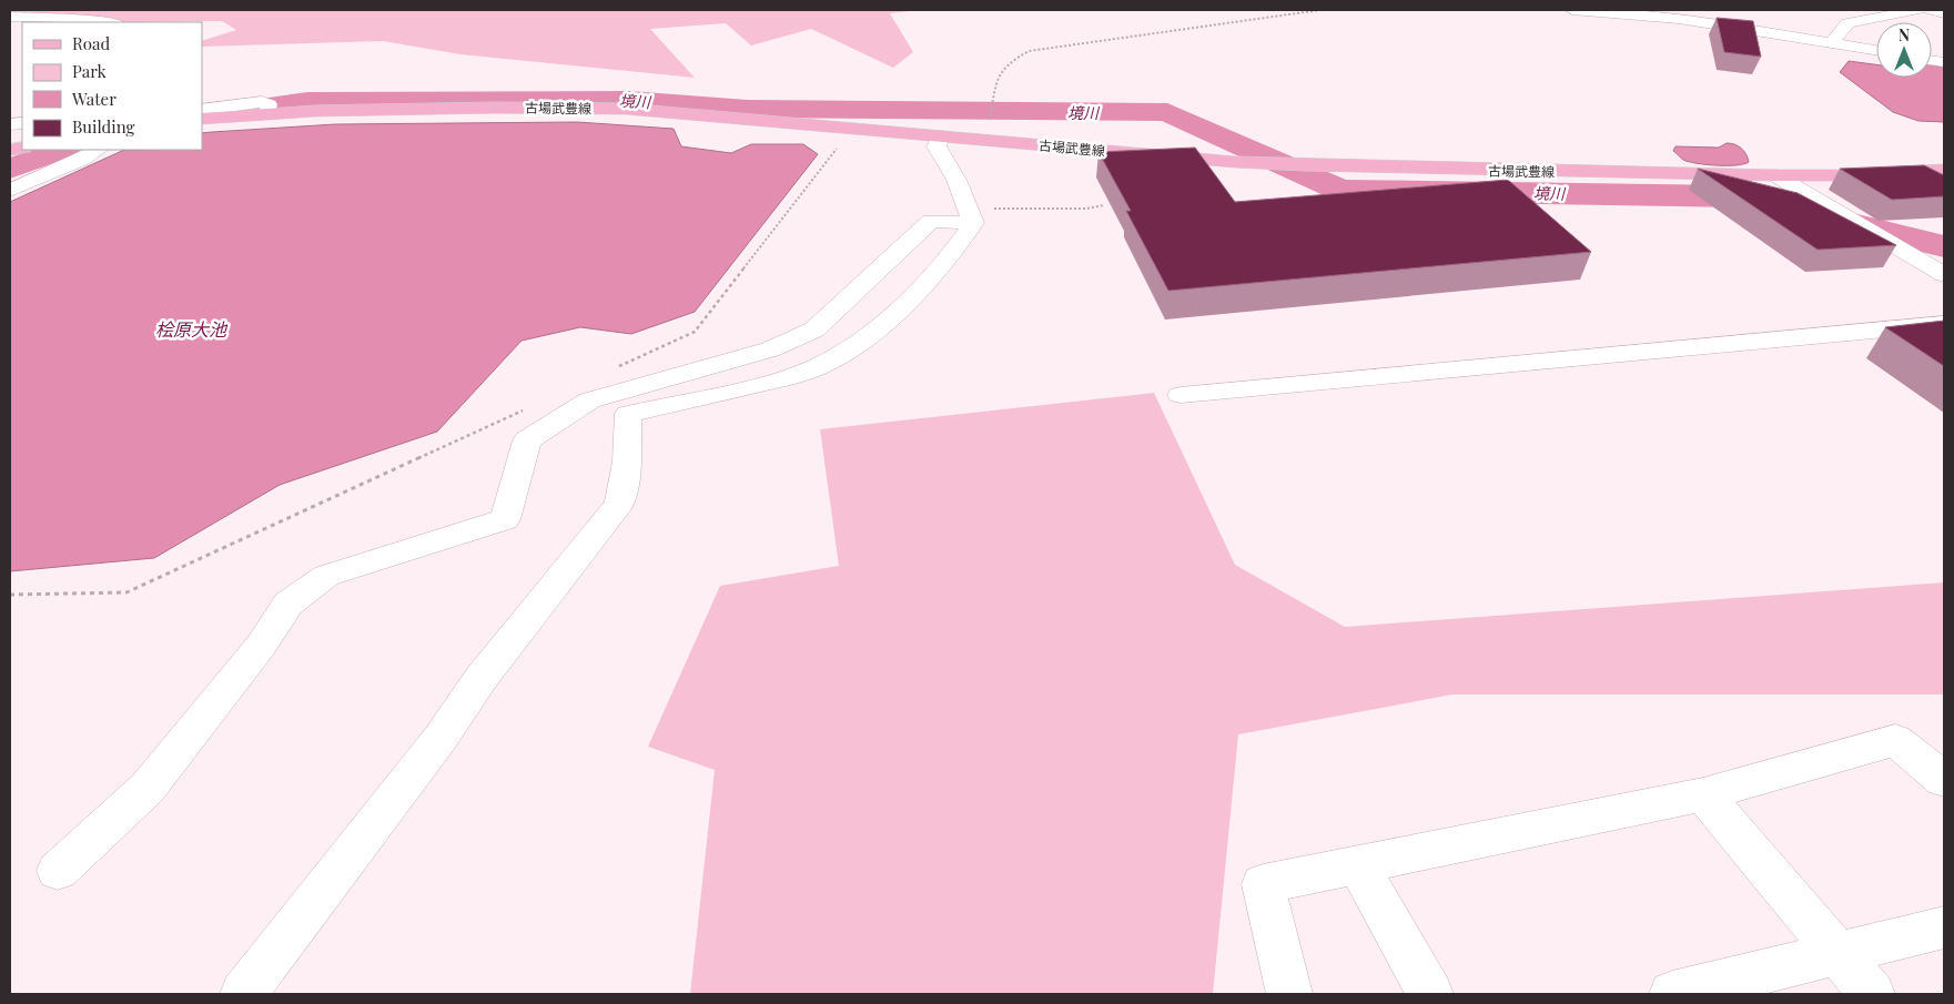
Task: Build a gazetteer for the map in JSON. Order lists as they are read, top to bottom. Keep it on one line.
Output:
{"streets":{"main road":["古場武豊線"]},"water":["境川","桧原大池"],"legend":["Road","Park","Water","Building"],"north":"top"}
